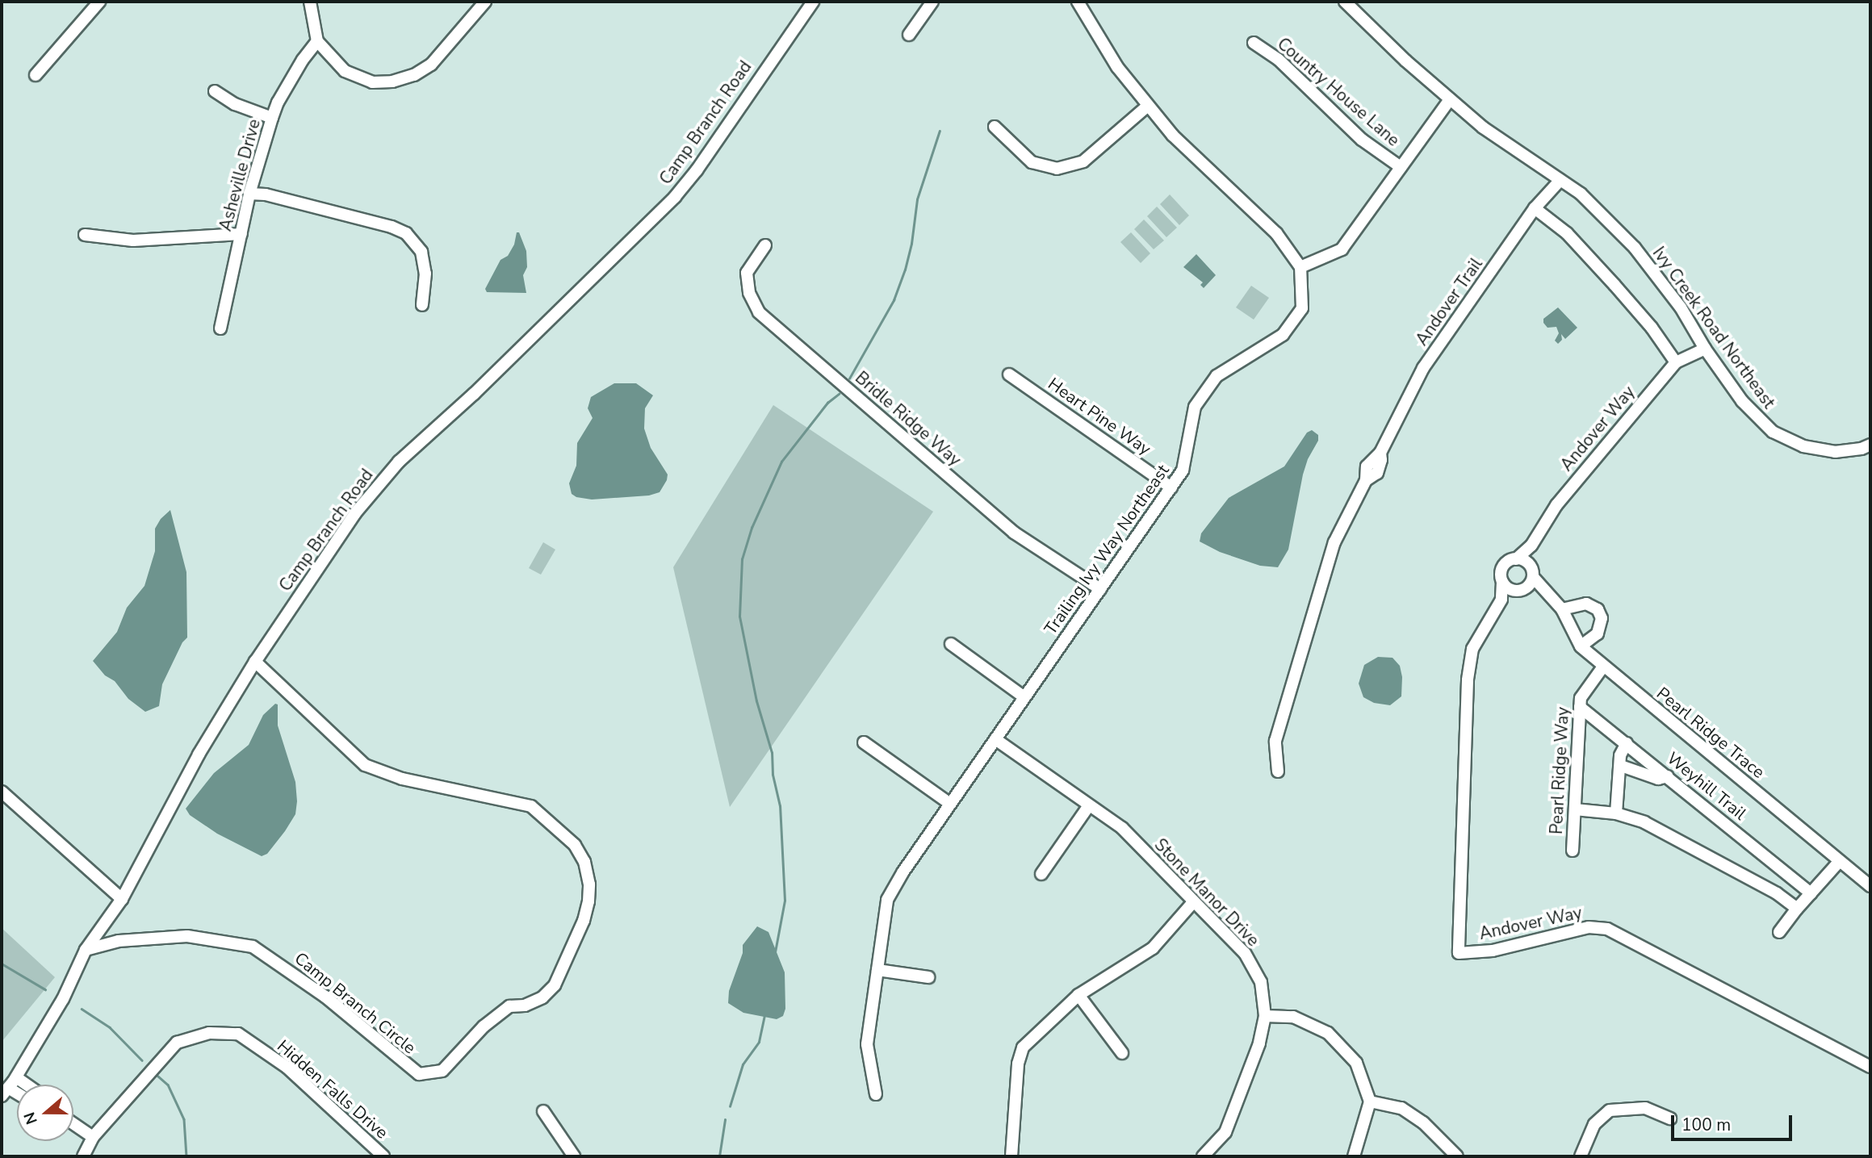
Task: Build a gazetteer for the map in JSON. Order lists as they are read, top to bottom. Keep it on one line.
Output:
{"streets":{"street":["Country House Lane","Camp Branch Road","Asheville Drive","Andover Trail","Ivy Creek Road Northeast","Heart Pine Way","Bridle Ridge Way","Andover Way","Trailing Ivy Way Northeast","Pearl Ridge Trace","Pearl Ridge Way","Weyhill Trail","Stone Manor Drive","Camp Branch Circle","Hidden Falls Drive"]},"crossings":[["Camp Branch Road","Camp Branch Circle"],["Andover Trail","Ivy Creek Road Northeast"],["Ivy Creek Road Northeast","Andover Way"],["Heart Pine Way","Trailing Ivy Way Northeast"],["Bridle Ridge Way","Trailing Ivy Way Northeast"],["Andover Way","Pearl Ridge Trace"],["Trailing Ivy Way Northeast","Stone Manor Drive"],["Pearl Ridge Trace","Pearl Ridge Way"],["Pearl Ridge Way","Weyhill Trail"]],"scale_bar":"100 m","north":"left"}
